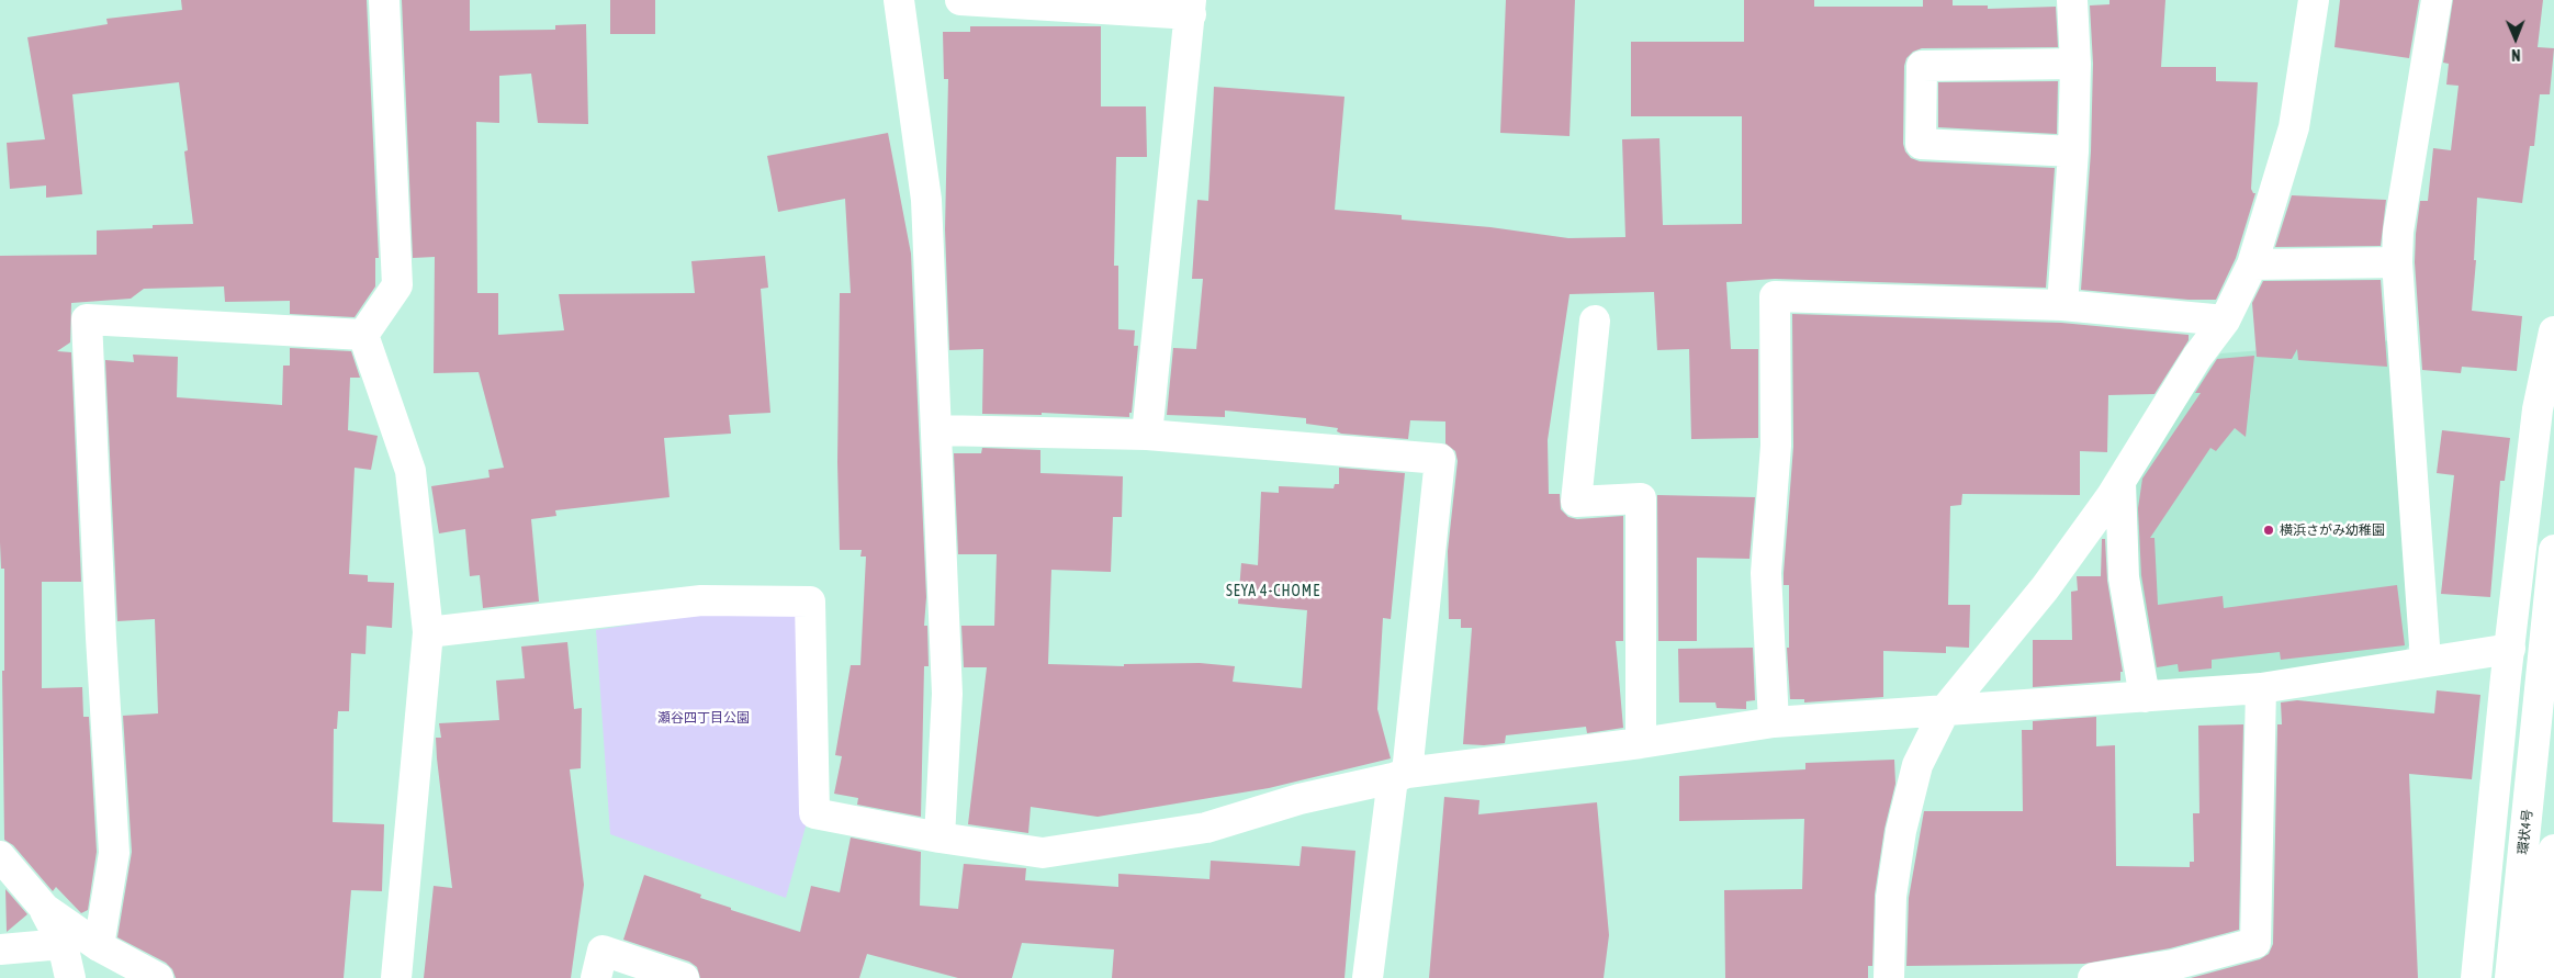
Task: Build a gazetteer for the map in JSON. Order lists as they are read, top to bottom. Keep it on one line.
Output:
{"streets":{"street":["環状4号"]},"districts":["SEYA 4-CHOME"],"parks":["瀬谷四丁目公園"],"places":["横浜さがみ幼稚園"],"north":"bottom"}
